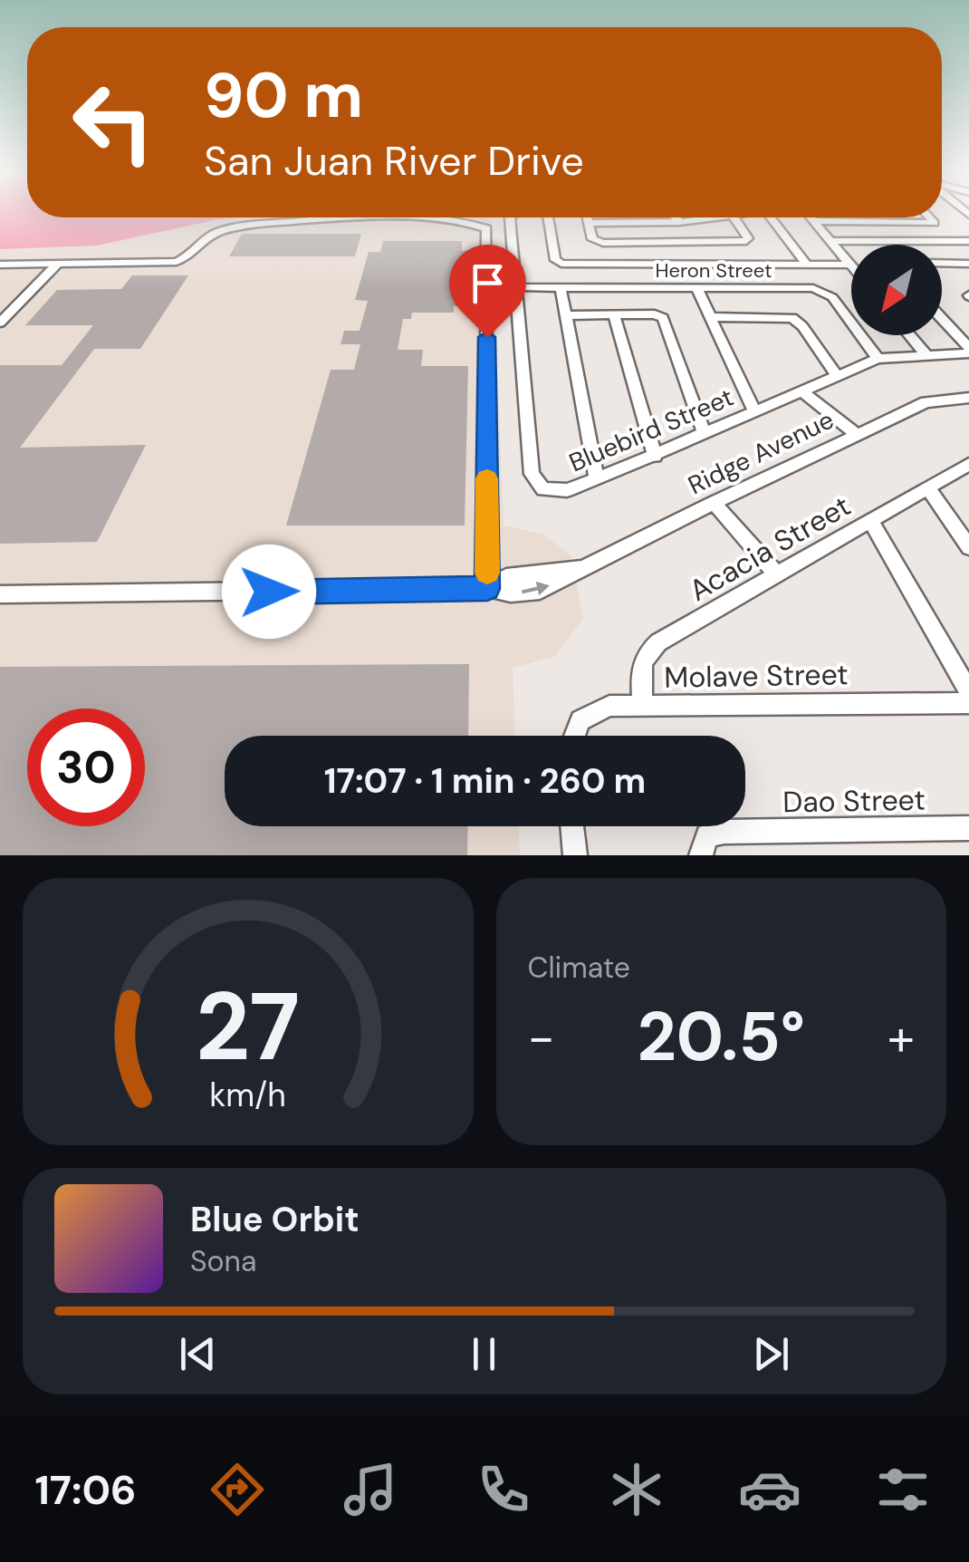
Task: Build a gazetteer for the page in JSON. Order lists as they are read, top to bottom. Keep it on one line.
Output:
{"streets":{"street":["Heron Street","Bluebird Street","Ridge Avenue","Acacia Street","Molave Street","Dao Street"]},"crossings":[["Heron Street","Bluebird Street"],["Acacia Street","Molave Street"]],"north":"bottom left","page":{"turn":["90 m","San Juan River Drive"],"limit":"30","trip":"17:07 · 1 min · 260 m","tile":"Climate","heat":["−","20.5°","+"],"song":["Blue Orbit","Sona"],"tabs":"17:06","gauge":["27","km/h"]}}
